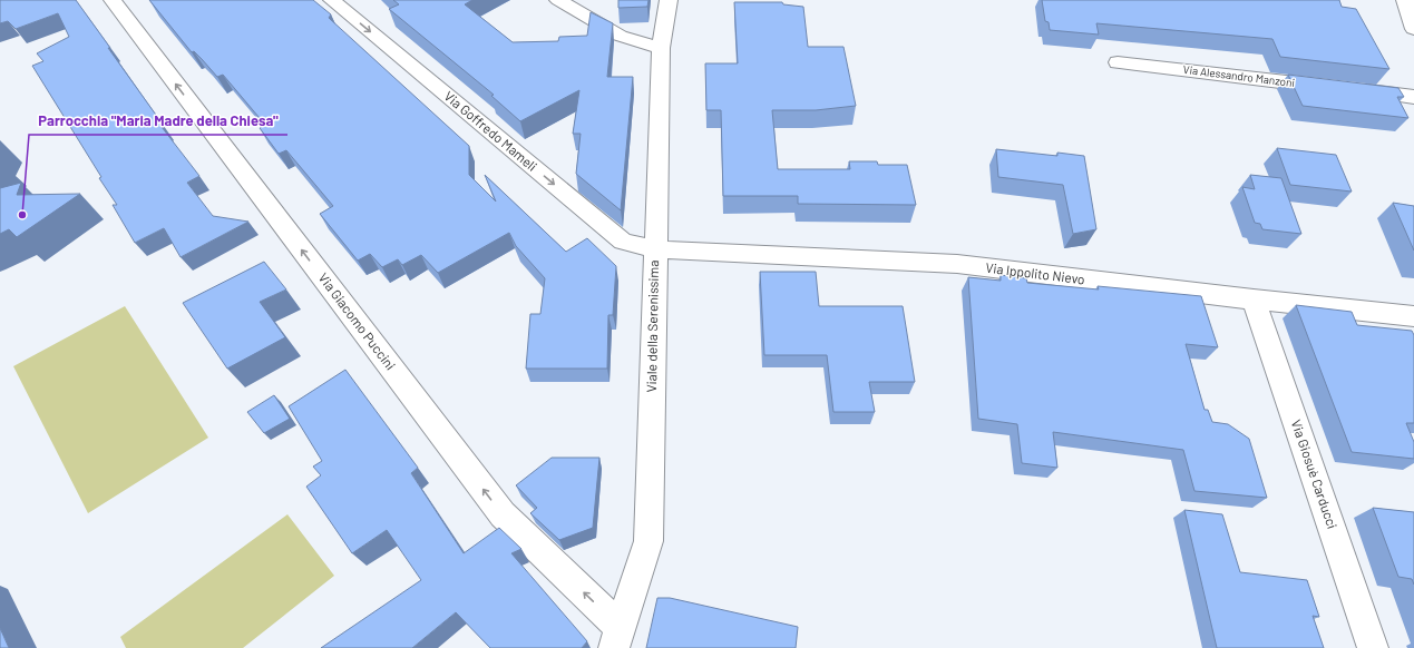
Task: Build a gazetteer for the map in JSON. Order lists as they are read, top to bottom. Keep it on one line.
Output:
{"streets":{"street":["Via Alessandro Manzoni","Via Goffredo Mameli","Via Ippolito Nievo","Via Giacomo Puccini","Viale della Serenissima","Via Giosuè Carducci"]},"crossings":[["Via Goffredo Mameli","Via Ippolito Nievo"],["Via Goffredo Mameli","Viale della Serenissima"],["Via Ippolito Nievo","Viale della Serenissima"],["Via Ippolito Nievo","Via Giosuè Carducci"],["Via Giacomo Puccini","Viale della Serenissima"]],"one_way":["Via Goffredo Mameli","Via Giacomo Puccini"],"places":["Parrocchia \"Maria Madre della Chiesa\""]}
